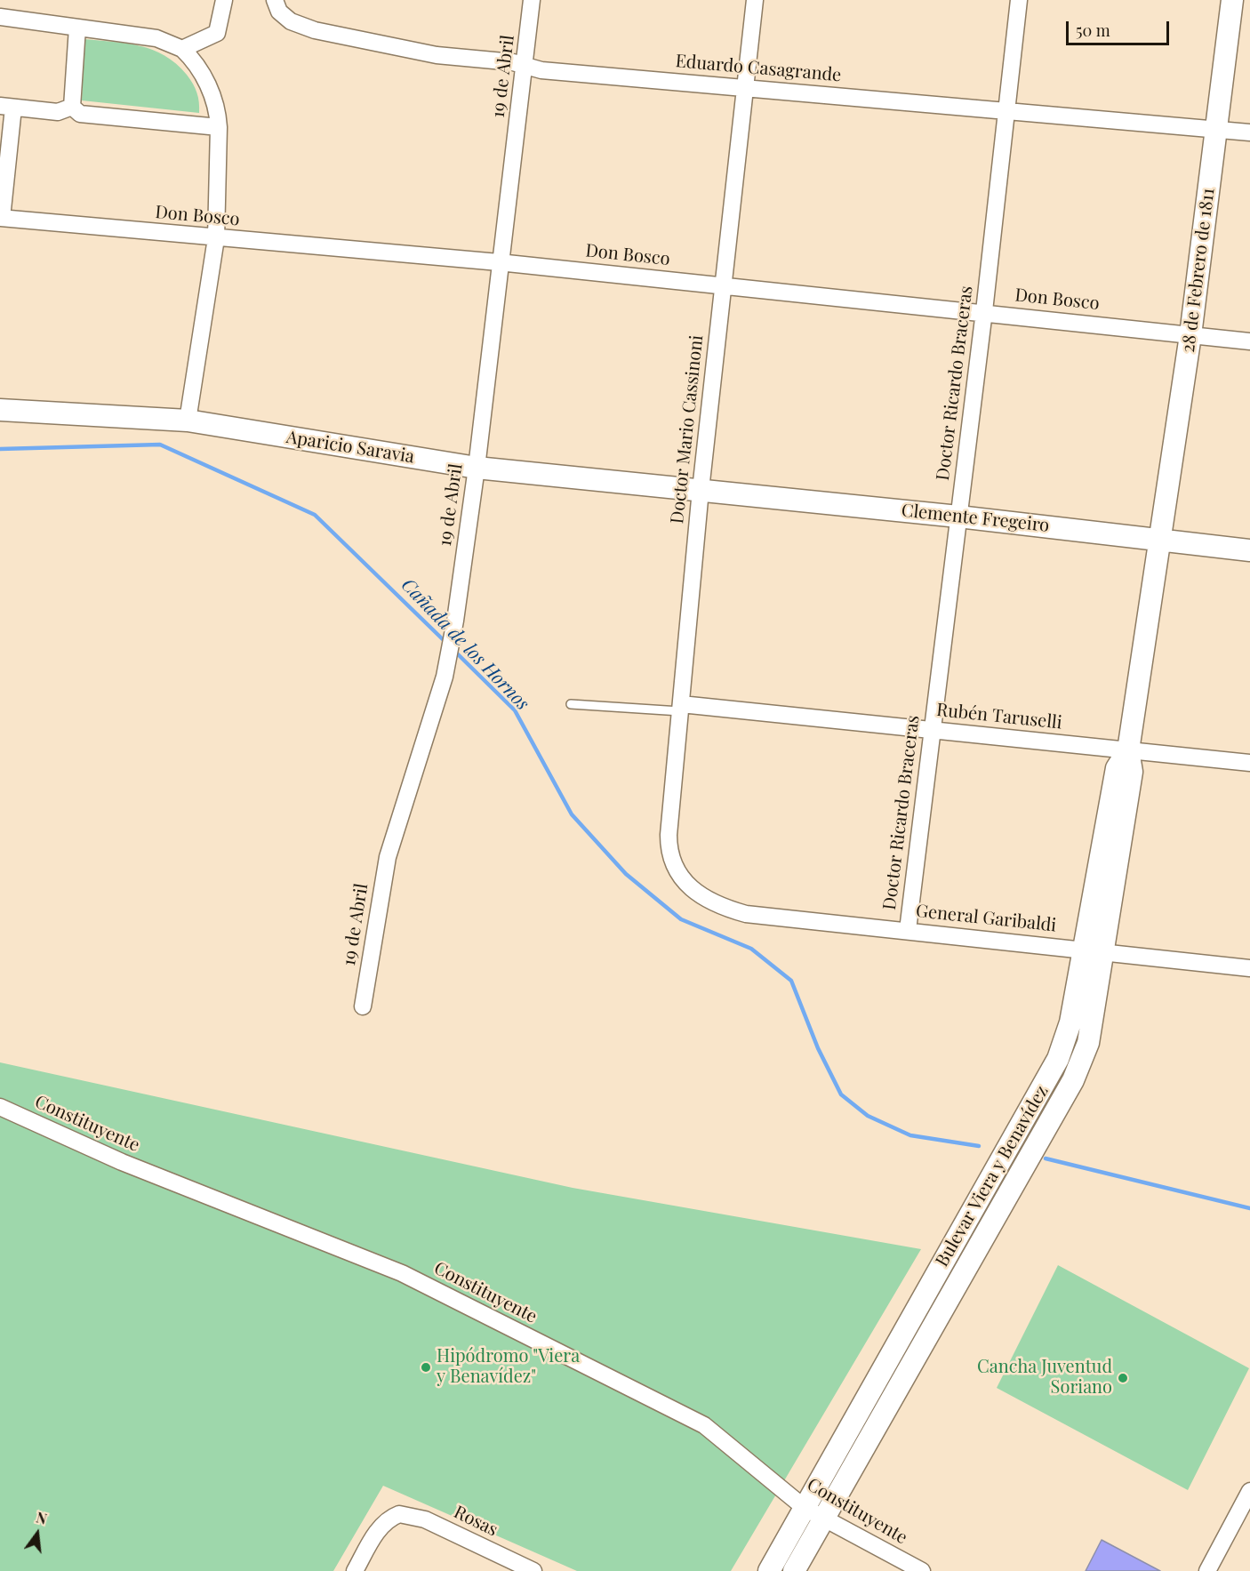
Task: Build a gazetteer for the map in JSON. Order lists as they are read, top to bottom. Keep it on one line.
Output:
{"streets":{"street":["Eduardo Casagrande","19 de Abril","Don Bosco","28 de Febrero de 1811","Doctor Ricardo Braceras","Doctor Mario Cassinoni","Aparicio Saravia","Clemente Fregeiro","Rubén Taruselli","General Garibaldi","Constituyente","Bulevar Viera y Benavídez","Rosas"]},"crossings":[["Eduardo Casagrande","19 de Abril"],["Eduardo Casagrande","28 de Febrero de 1811"],["Eduardo Casagrande","Doctor Ricardo Braceras"],["Eduardo Casagrande","Doctor Mario Cassinoni"],["19 de Abril","Don Bosco"],["19 de Abril","Aparicio Saravia"],["Don Bosco","28 de Febrero de 1811"],["Don Bosco","Doctor Ricardo Braceras"],["Don Bosco","Doctor Mario Cassinoni"],["28 de Febrero de 1811","Clemente Fregeiro"],["28 de Febrero de 1811","Bulevar Viera y Benavídez"],["Doctor Ricardo Braceras","Clemente Fregeiro"],["Doctor Ricardo Braceras","Rubén Taruselli"],["Doctor Ricardo Braceras","General Garibaldi"],["Doctor Mario Cassinoni","Aparicio Saravia"],["Doctor Mario Cassinoni","Clemente Fregeiro"],["Doctor Mario Cassinoni","Rubén Taruselli"],["Doctor Mario Cassinoni","General Garibaldi"],["Aparicio Saravia","Clemente Fregeiro"],["Clemente Fregeiro","Bulevar Viera y Benavídez"],["Rubén Taruselli","Bulevar Viera y Benavídez"],["General Garibaldi","Bulevar Viera y Benavídez"],["Constituyente","Bulevar Viera y Benavídez"]],"water":["Cañada de los Hornos"],"places":["Hipódromo \"Viera y Benavídez\"","Cancha Juventud Soriano"],"scale_bar":"50 m","north":"top"}
